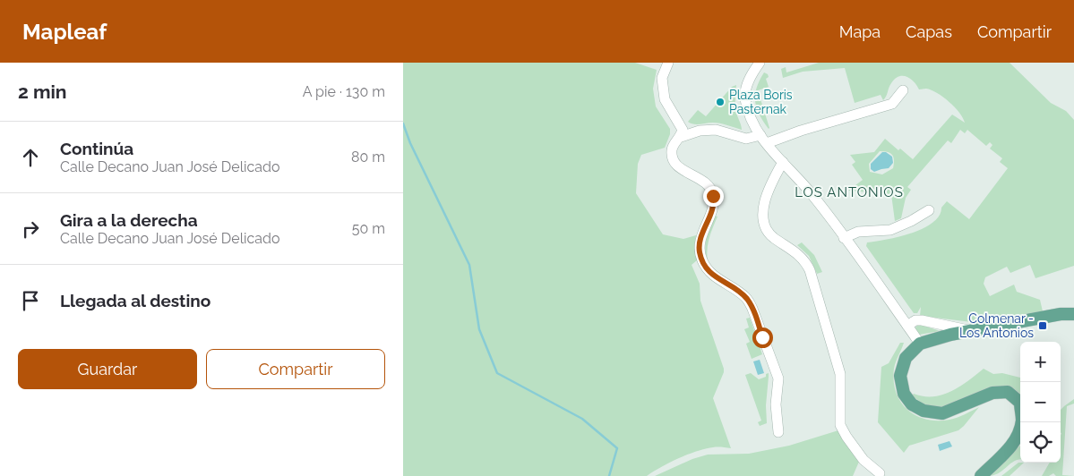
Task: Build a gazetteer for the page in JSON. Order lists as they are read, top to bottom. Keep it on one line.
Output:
{"districts":["LOS ANTONIOS"],"places":{"other":["Plaza Boris Pasternak"],"transit":["Colmenar - Los Antonios"]},"page":{"header":"Mapleaf","nav":["Mapa","Capas","Compartir"],"heading":["2 min","A pie · 130 m"],"list":[["Continúa","Calle Decano Juan José Delicado","80 m"],["Gira a la derecha","Calle Decano Juan José Delicado","50 m"],"Llegada al destino"],"buttons":["Guardar","Compartir"],"map_buttons":["+","−"]}}
